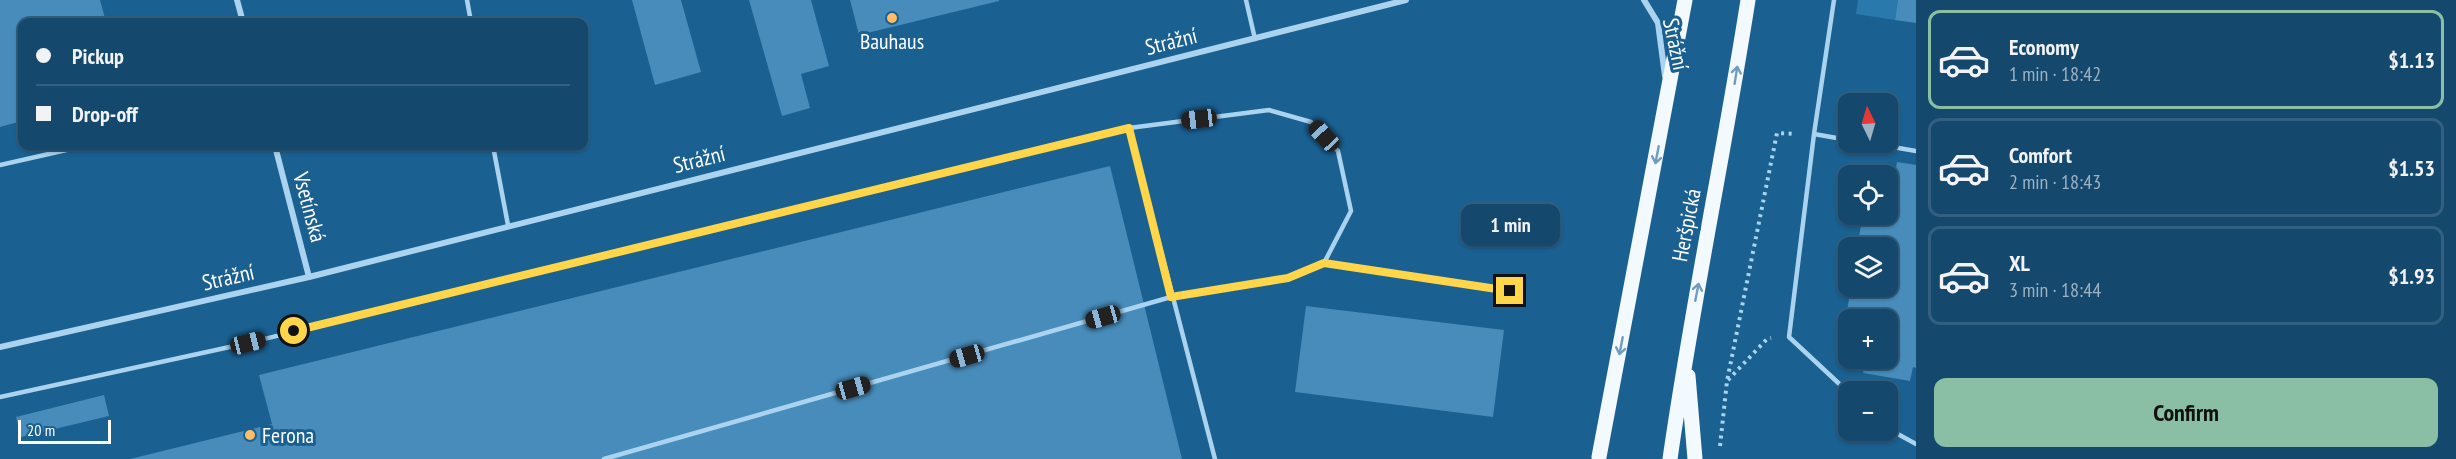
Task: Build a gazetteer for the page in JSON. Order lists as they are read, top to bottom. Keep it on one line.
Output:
{"streets":{"main road":["Heršpická"],"street":["Strážní","Vsetínská"]},"crossings":[["Strážní","Vsetínská"],["Strážní","Heršpická"]],"places":["Bauhaus","Ferona"],"scale_bar":"20 m","north":"top","page":{"list":[{"name":"Economy","note":"1 min · 18:42","value":"$1.13"},{"name":"Comfort","note":"2 min · 18:43","value":"$1.53"},{"name":"XL","note":"3 min · 18:44","value":"$1.93"}],"banner":["Pickup","Drop-off"],"map_buttons":["+","−"],"bubble":"1 min","buttons":"Confirm","scale":"20 m"}}
